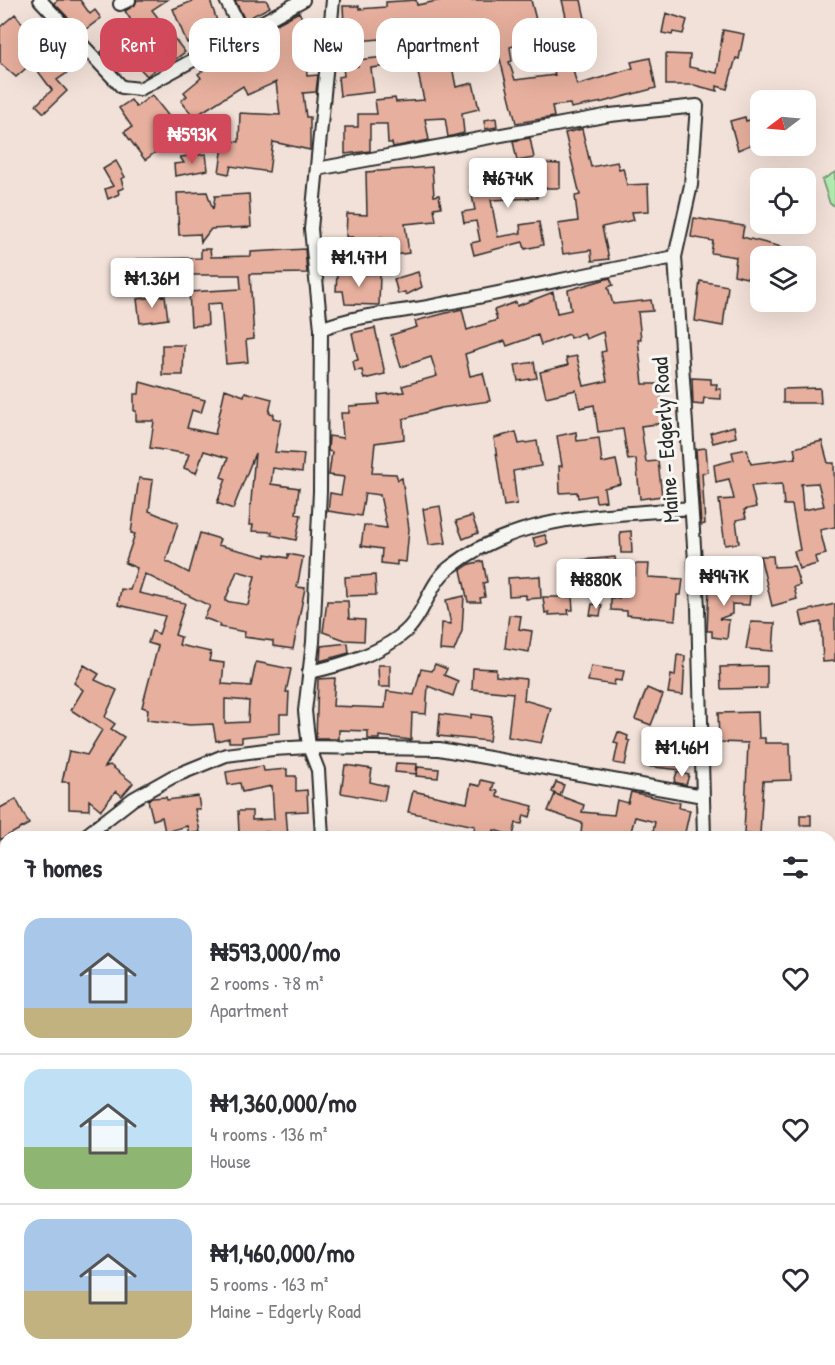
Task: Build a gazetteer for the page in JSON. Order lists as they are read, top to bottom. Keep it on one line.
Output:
{"streets":{"street":["Maine - Edgerly Road"]},"north":"left","page":{"chip":["Buy","Rent","Filters","New","Apartment","House"],"price":["₦593K","₦674K","₦1.47M","₦1.36M","₦947K","₦880K","₦1.46M"],"heading":"7 homes","list":[{"name":"₦593,000/mo","note":"2 rooms · 78 m² · Apartment"},{"name":"₦1,360,000/mo","note":"4 rooms · 136 m² · House"},{"name":"₦1,460,000/mo","note":"5 rooms · 163 m² · Maine - Edgerly Road"}]}}
